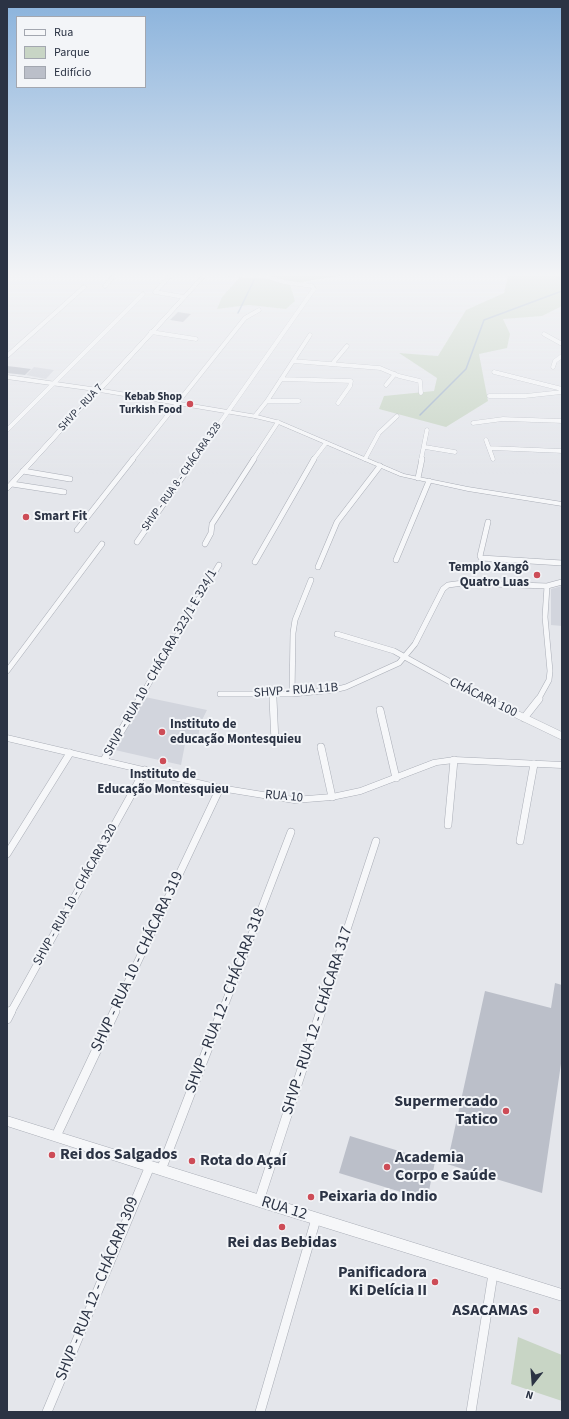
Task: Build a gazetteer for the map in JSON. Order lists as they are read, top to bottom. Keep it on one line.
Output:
{"streets":{"street":["SHVP - RUA 7","SHVP - RUA 8 - CHÁCARA 328","SHVP - RUA 10 - CHÁCARA 323/1 E 324/1","SHVP - RUA 11B","CHÁCARA 100","RUA 10","SHVP - RUA 10 - CHÁCARA 320","SHVP - RUA 10 - CHÁCARA 319","SHVP - RUA 12 - CHÁCARA 318","SHVP - RUA 12 - CHÁCARA 317","RUA 12","SHVP - RUA 12 - CHÁCARA 309"]},"crossings":[["SHVP - RUA 10 - CHÁCARA 323/1 E 324/1","RUA 10"],["SHVP - RUA 11B","CHÁCARA 100"],["RUA 10","SHVP - RUA 10 - CHÁCARA 320"],["RUA 10","SHVP - RUA 10 - CHÁCARA 319"],["SHVP - RUA 10 - CHÁCARA 319","RUA 12"],["SHVP - RUA 12 - CHÁCARA 318","RUA 12"],["SHVP - RUA 12 - CHÁCARA 318","SHVP - RUA 12 - CHÁCARA 309"],["SHVP - RUA 12 - CHÁCARA 317","RUA 12"],["RUA 12","SHVP - RUA 12 - CHÁCARA 309"]],"places":["Kebab Shop Turkish Food","Smart Fit","Templo Xangô Quatro Luas","Instituto de educação Montesquieu","Instituto de Educação Montesquieu","Supermercado Tatico","Rei dos Salgados","Rota do Açaí","Academia Corpo e Saúde","Peixaria do Indio","Rei das Bebidas","Panificadora Ki Delícia II","ASACAMAS"],"legend":["Rua","Parque","Edifício"],"north":"bottom"}
